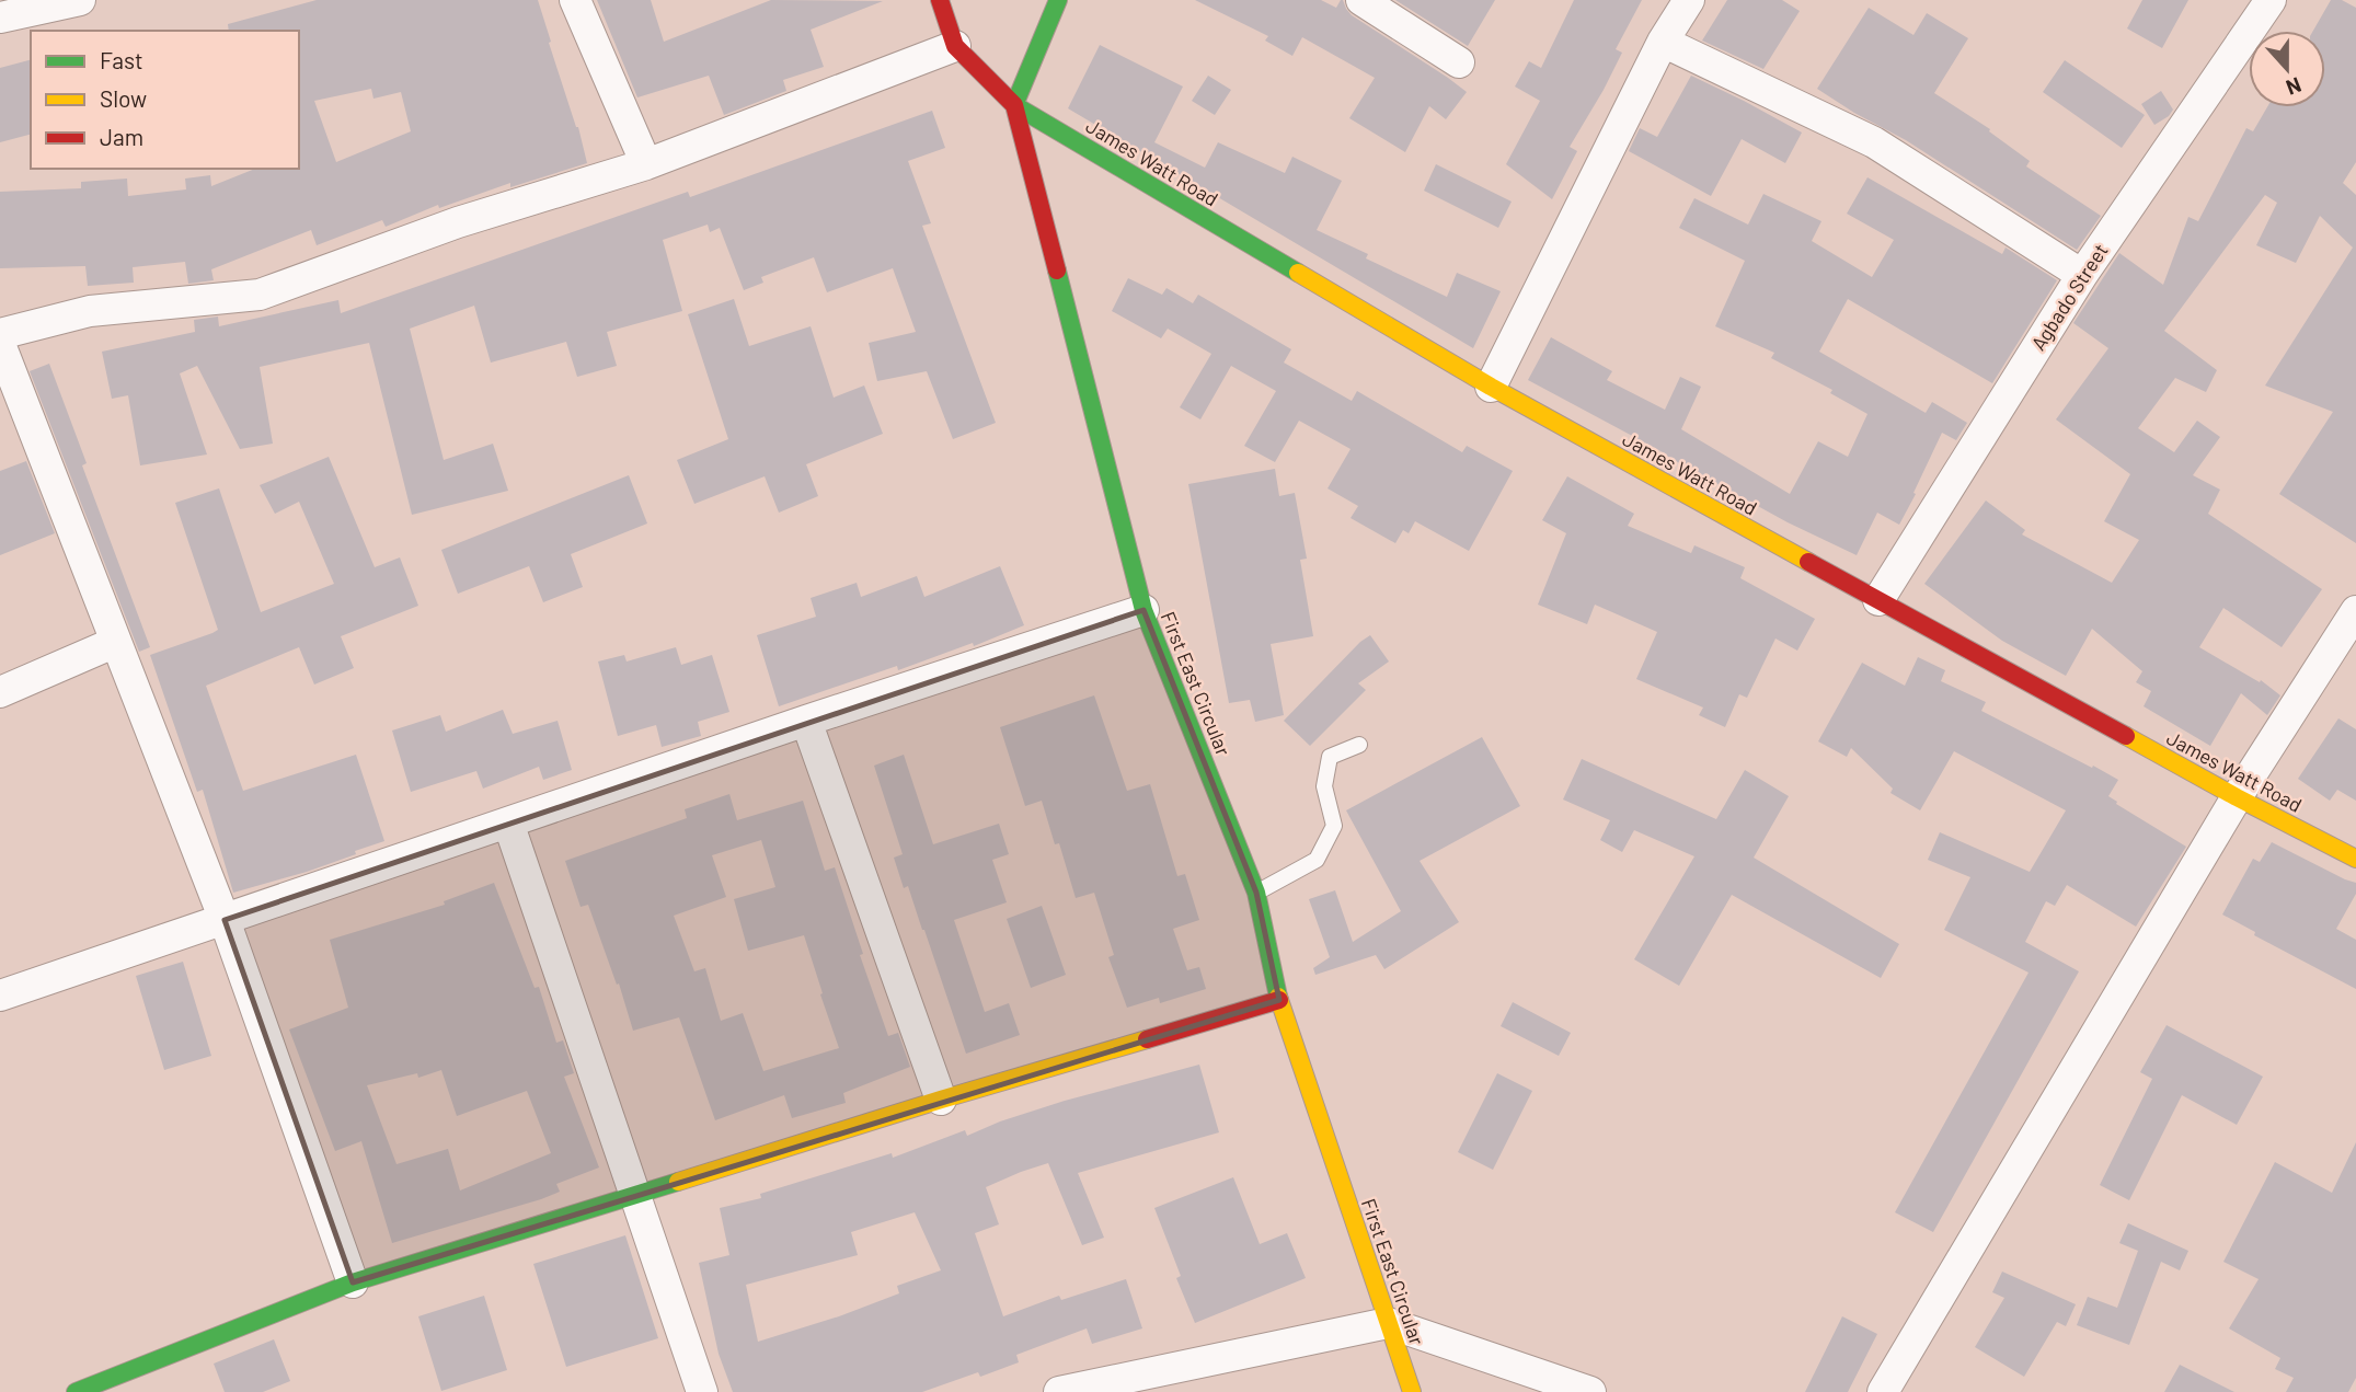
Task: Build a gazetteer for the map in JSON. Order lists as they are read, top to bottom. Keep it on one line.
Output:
{"streets":{"street":["James Watt Road","Agbado Street","First East Circular"]},"crossings":[["James Watt Road","Agbado Street"],["James Watt Road","First East Circular"]],"legend":["Fast","Slow","Jam"],"north":"bottom"}
